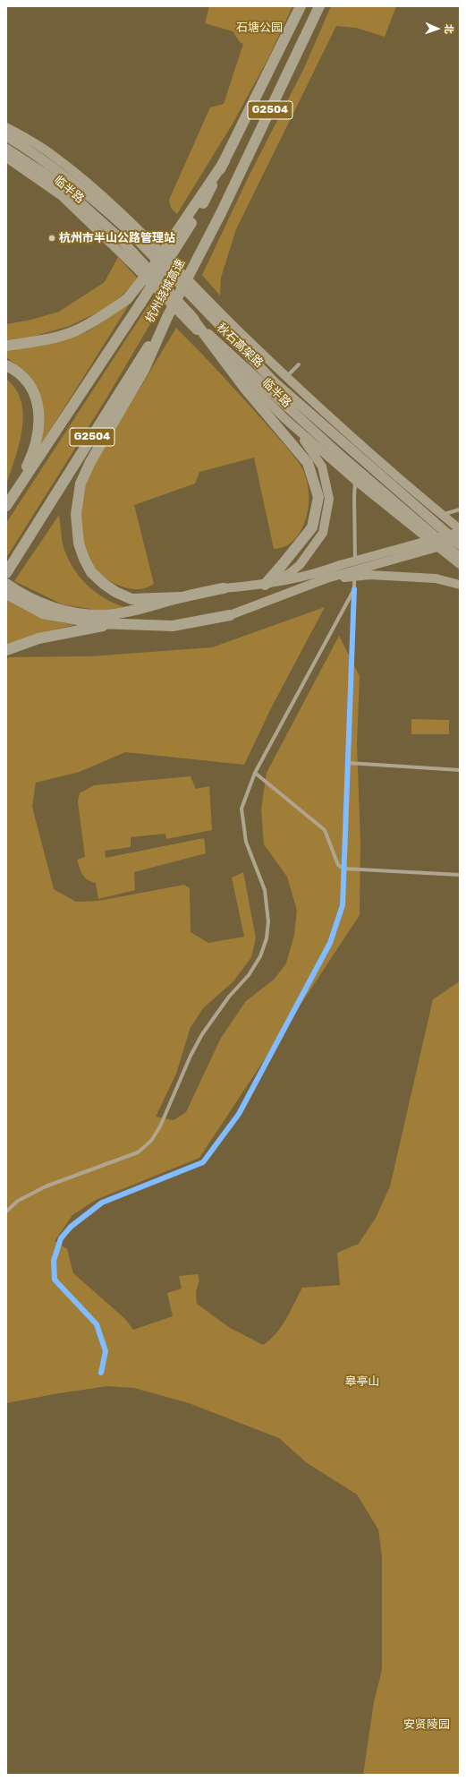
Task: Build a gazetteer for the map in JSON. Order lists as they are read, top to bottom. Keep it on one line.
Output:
{"streets":{"highway":["G2504","杭州绕城高速","秋石高架路"],"main road":["临半路"]},"parks":["石塘公园","皋亭山","安贤陵园"],"places":["杭州市半山公路管理站"],"north":"right"}
